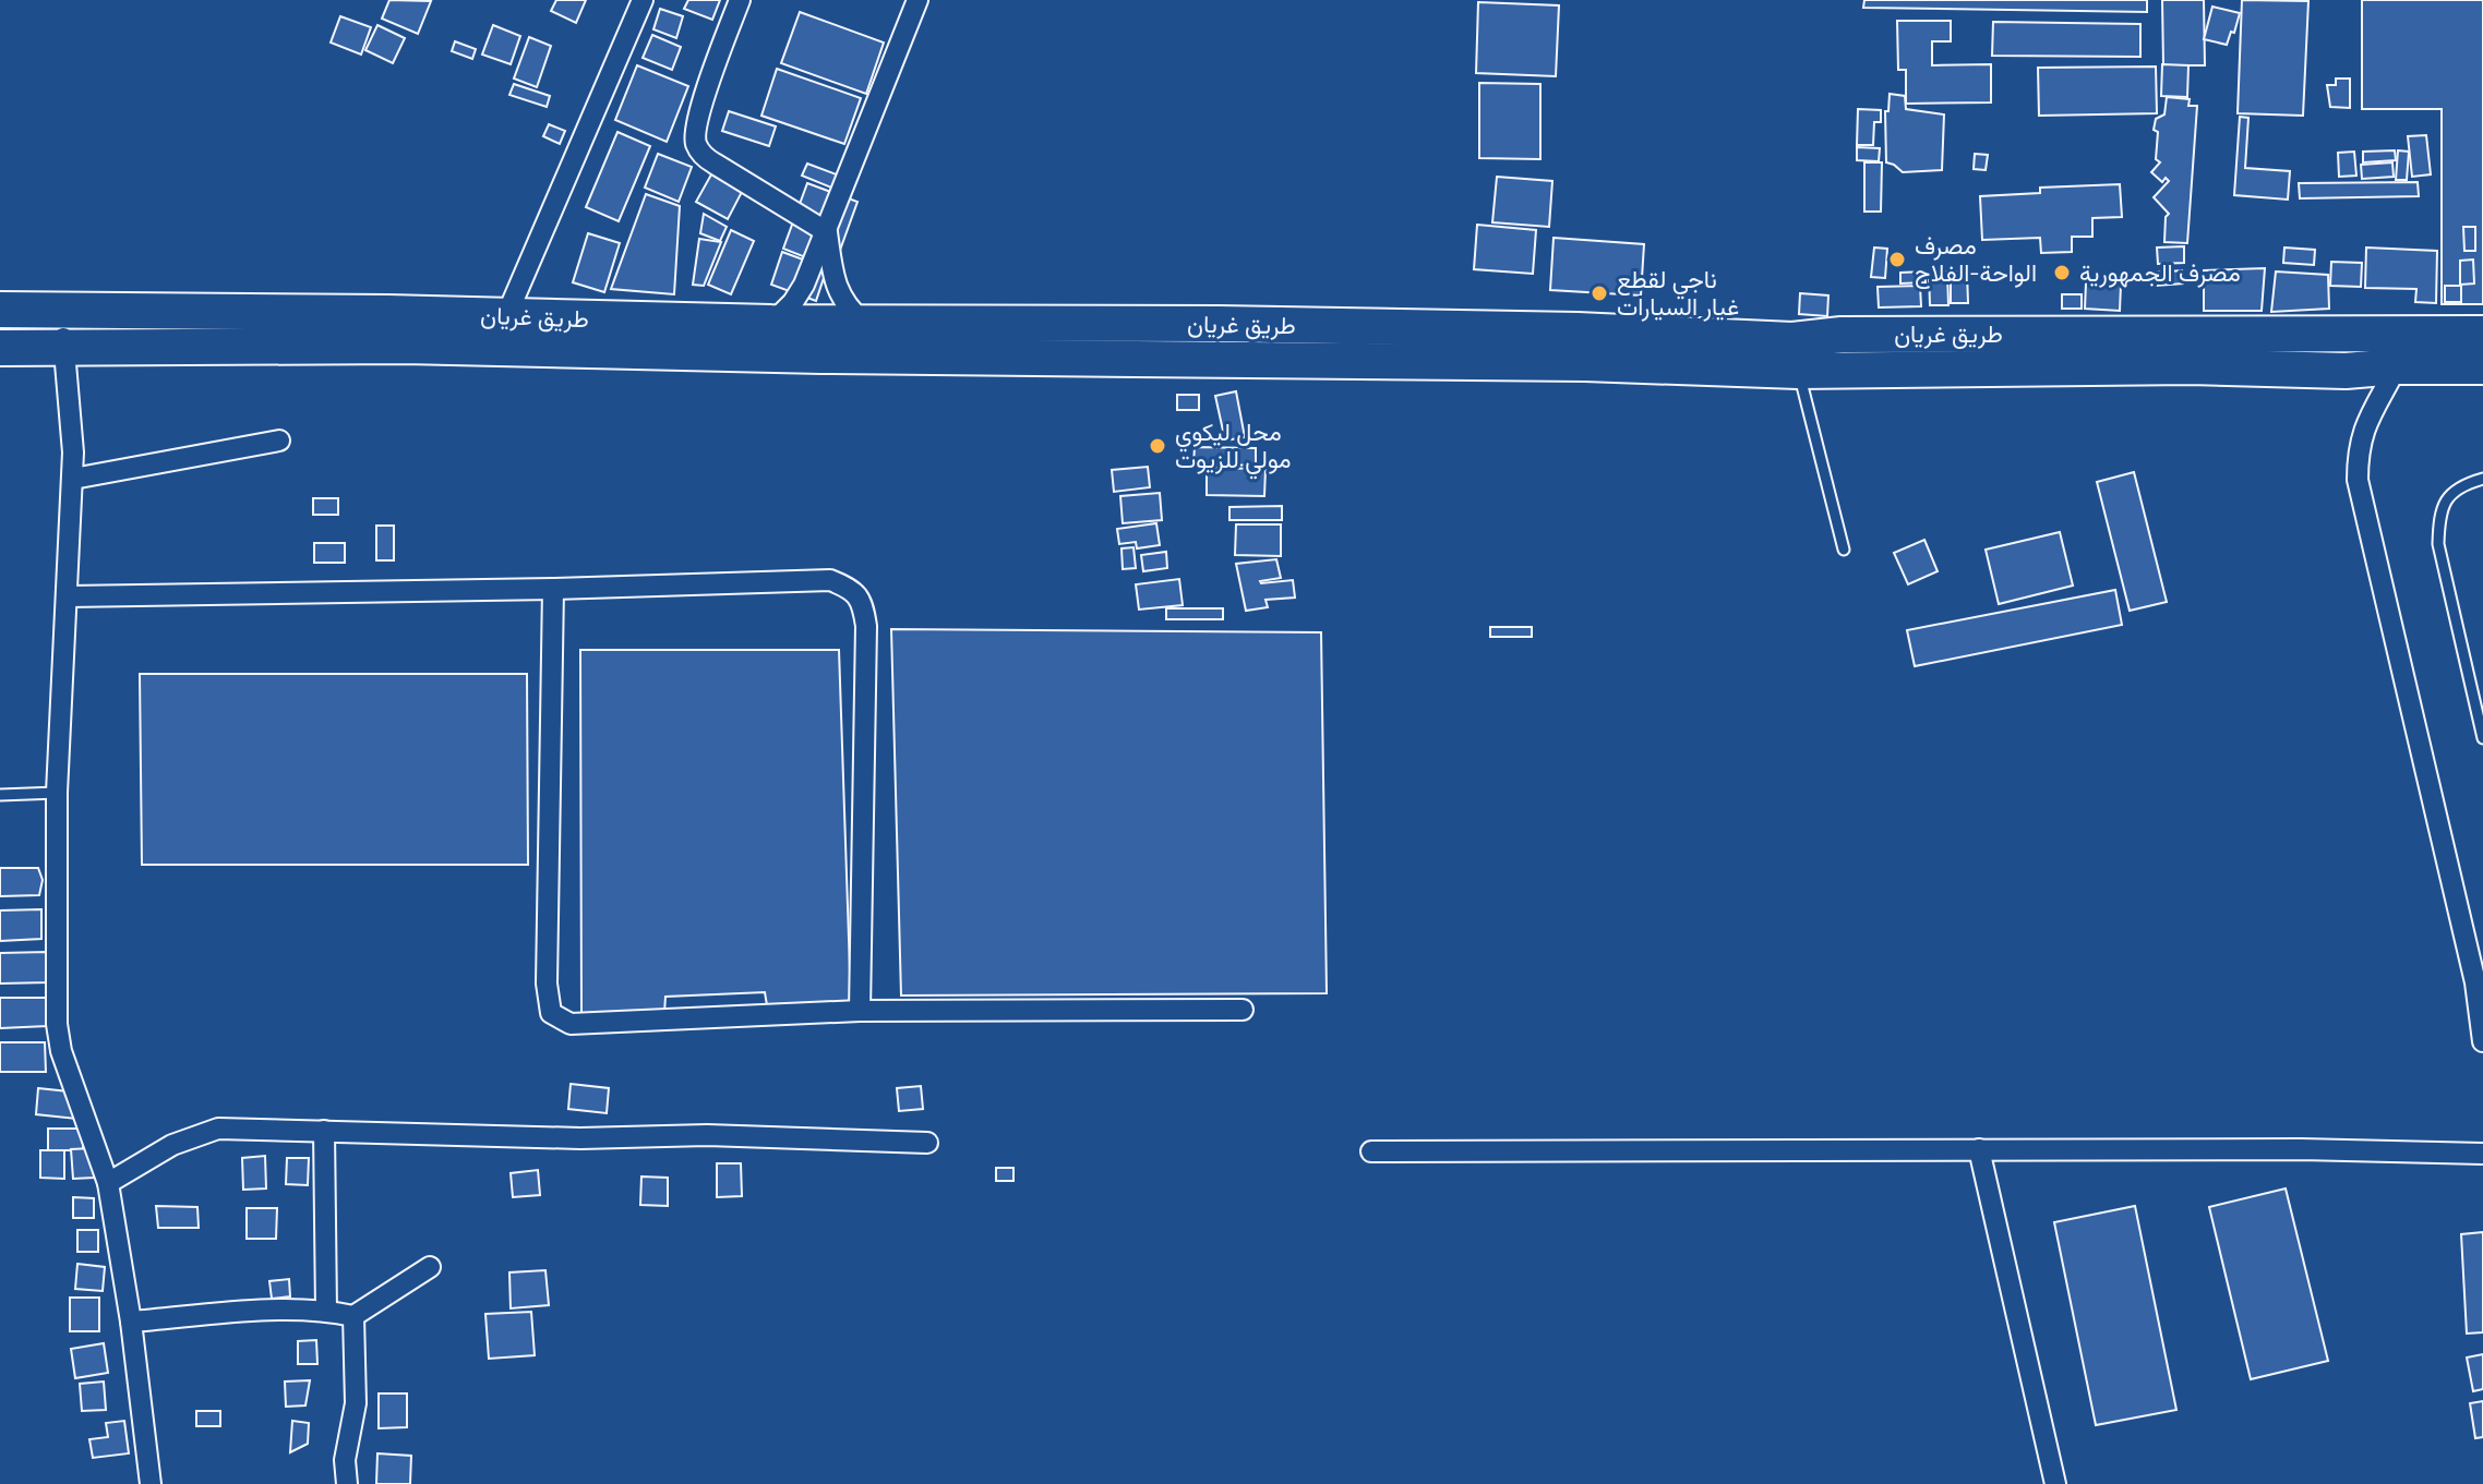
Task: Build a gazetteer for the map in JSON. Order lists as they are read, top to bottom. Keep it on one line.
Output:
{"streets":{"highway":["طريق غريان"]},"places":["مصرف الواحة-الفلاح","مصرف الجمهورية","ناجي لقطع غيار السيارات","محل ليكوي مولي للزيوت"]}
